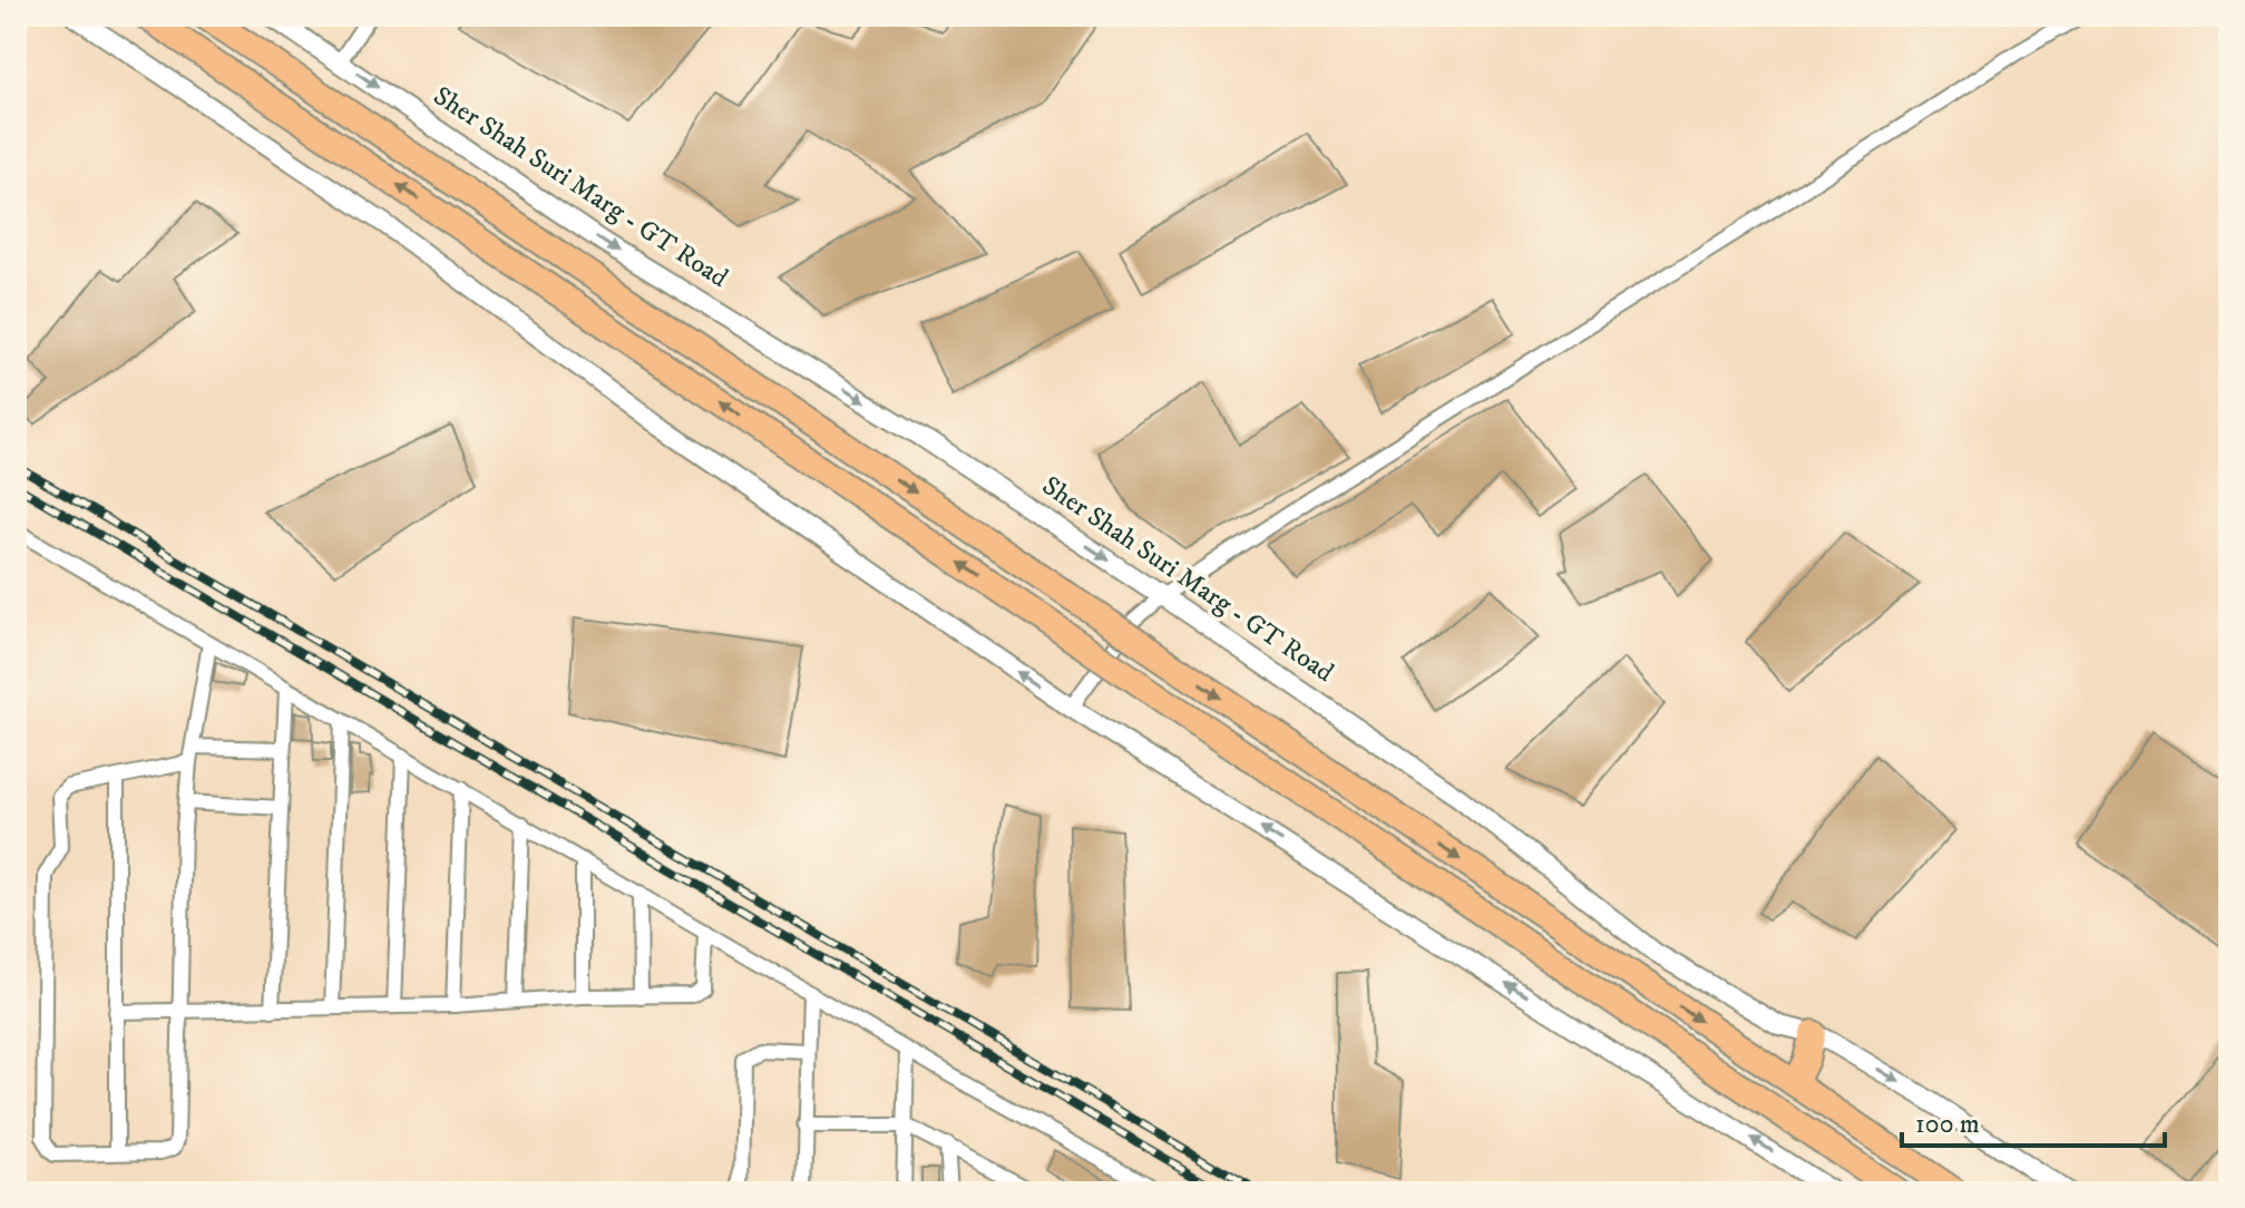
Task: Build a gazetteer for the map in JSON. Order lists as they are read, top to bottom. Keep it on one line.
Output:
{"streets":{"street":["Sher Shah Suri Marg - GT Road"]},"scale_bar":"100 m"}
